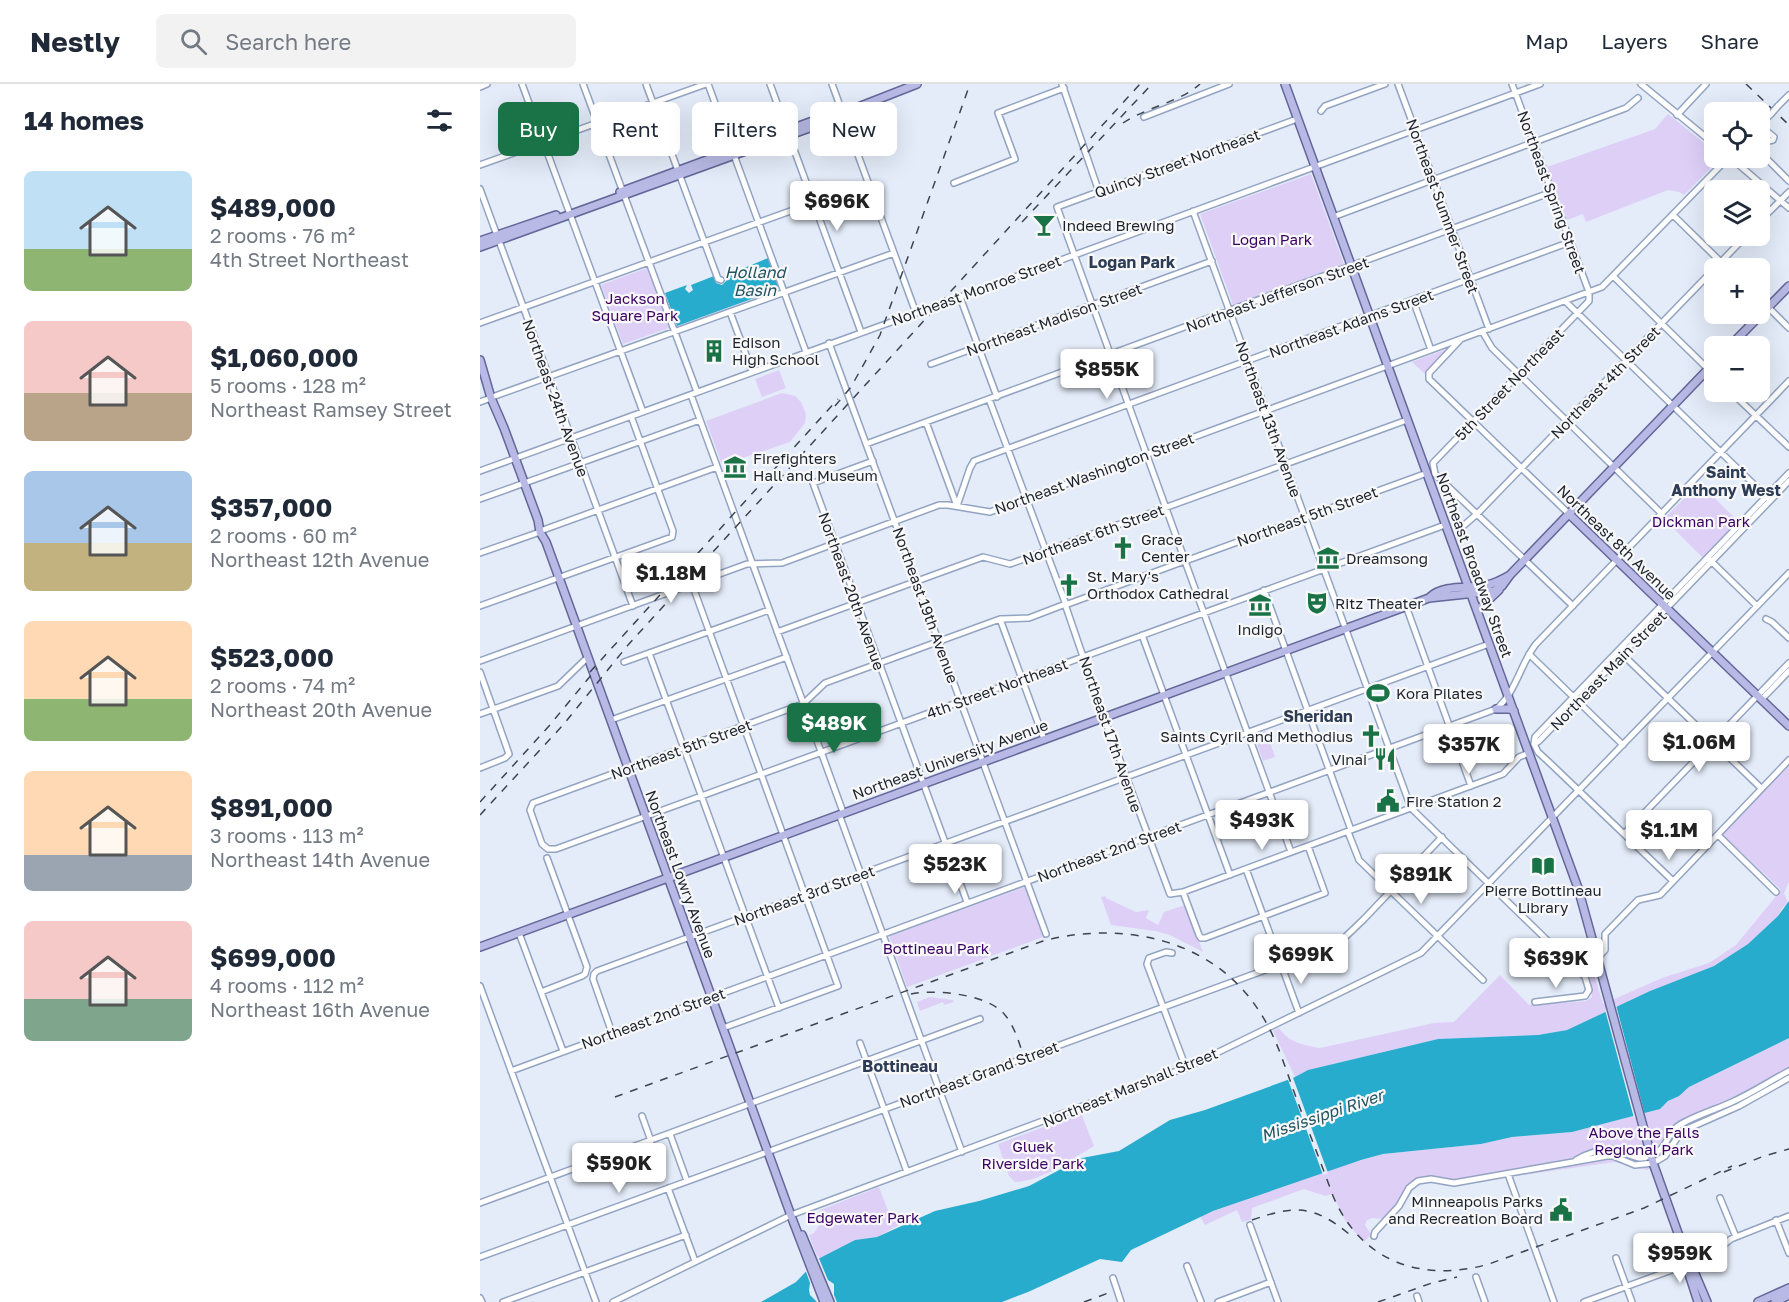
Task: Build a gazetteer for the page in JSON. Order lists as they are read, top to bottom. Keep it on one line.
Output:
{"streets":{"main road":["Northeast 8th Avenue","Northeast Broadway Street","Northeast University Avenue","Northeast Lowry Avenue"],"street":["Quincy Street Northeast","Northeast Spring Street","Northeast Summer Street","Northeast Monroe Street","Northeast Jefferson Street","Northeast Madison Street","Northeast Adams Street","Northeast 4th Street","5th Street Northeast","Northeast 24th Avenue","Northeast 13th Avenue","Northeast Washington Street","Northeast 5th Street","Northeast 6th Street","Northeast 20th Avenue","Northeast 19th Avenue","Northeast Main Street","4th Street Northeast","Northeast 17th Avenue","Northeast 2nd Street","Northeast 3rd Street","Northeast Grand Street","Northeast Marshall Street"]},"crossings":[["Quincy Street Northeast","Northeast Monroe Street"],["Quincy Street Northeast","Northeast Broadway Street"],["Northeast Spring Street","Northeast Monroe Street"],["Northeast Spring Street","Northeast Jefferson Street"],["Northeast Spring Street","Northeast Adams Street"],["Northeast Spring Street","5th Street Northeast"],["Northeast Spring Street","Northeast Washington Street"],["Northeast Summer Street","Northeast Monroe Street"],["Northeast Summer Street","Northeast Jefferson Street"],["Northeast Summer Street","Northeast Adams Street"],["Northeast Summer Street","Northeast Washington Street"],["Northeast Monroe Street","Northeast 24th Avenue"],["Northeast Monroe Street","Northeast 13th Avenue"],["Northeast Monroe Street","Northeast Broadway Street"],["Northeast Monroe Street","Northeast 19th Avenue"],["Northeast Monroe Street","Northeast Lowry Avenue"],["Northeast Jefferson Street","Northeast 13th Avenue"],["Northeast Jefferson Street","Northeast Broadway Street"],["Northeast Jefferson Street","Northeast 19th Avenue"],["Northeast Jefferson Street","Northeast 17th Avenue"],["Northeast Madison Street","Northeast 13th Avenue"],["Northeast Adams Street","Northeast 13th Avenue"],["Northeast Adams Street","Northeast Washington Street"],["Northeast Adams Street","Northeast Broadway Street"],["Northeast Adams Street","Northeast 17th Avenue"],["Northeast 4th Street","Northeast 8th Avenue"],["5th Street Northeast","Northeast 5th Street"],["5th Street Northeast","Northeast 8th Avenue"],["5th Street Northeast","Northeast Broadway Street"],["Northeast 24th Avenue","Northeast Washington Street"],["Northeast 13th Avenue","Northeast Washington Street"],["Northeast 13th Avenue","Northeast 5th Street"],["Northeast 13th Avenue","Northeast 6th Street"],["Northeast 13th Avenue","4th Street Northeast"],["Northeast 13th Avenue","Northeast University Avenue"],["Northeast 13th Avenue","Northeast 2nd Street"],["Northeast 13th Avenue","Northeast 3rd Street"],["Northeast 13th Avenue","Northeast Grand Street"],["Northeast 13th Avenue","Northeast Marshall Street"],["Northeast Washington Street","Northeast 8th Avenue"],["Northeast Washington Street","Northeast Broadway Street"],["Northeast Washington Street","Northeast 20th Avenue"],["Northeast Washington Street","Northeast 19th Avenue"],["Northeast Washington Street","Northeast 17th Avenue"],["Northeast Washington Street","Northeast Lowry Avenue"],["Northeast 5th Street","Northeast Broadway Street"],["Northeast 5th Street","Northeast 20th Avenue"],["Northeast 5th Street","Northeast 19th Avenue"],["Northeast 5th Street","4th Street Northeast"],["Northeast 5th Street","Northeast 17th Avenue"],["Northeast 5th Street","Northeast Lowry Avenue"],["Northeast 6th Street","Northeast Broadway Street"],["Northeast 6th Street","Northeast 20th Avenue"],["Northeast 6th Street","Northeast 19th Avenue"],["Northeast 6th Street","Northeast 17th Avenue"],["Northeast 8th Avenue","Northeast Main Street"],["Northeast 8th Avenue","Northeast University Avenue"],["Northeast 8th Avenue","Northeast 2nd Street"],["Northeast 8th Avenue","Northeast Marshall Street"],["Northeast Broadway Street","4th Street Northeast"],["Northeast Broadway Street","Northeast University Avenue"],["Northeast Broadway Street","Northeast 2nd Street"],["Northeast Broadway Street","Northeast 3rd Street"],["Northeast Broadway Street","Northeast Marshall Street"],["Northeast 20th Avenue","Northeast 19th Avenue"],["Northeast 20th Avenue","4th Street Northeast"],["Northeast 20th Avenue","Northeast University Avenue"],["Northeast 20th Avenue","Northeast 2nd Street"],["Northeast 20th Avenue","Northeast 3rd Street"],["Northeast 19th Avenue","4th Street Northeast"],["Northeast 19th Avenue","Northeast University Avenue"],["Northeast 19th Avenue","Northeast 2nd Street"],["Northeast 19th Avenue","Northeast 3rd Street"],["Northeast Main Street","Northeast Marshall Street"],["4th Street Northeast","Northeast 17th Avenue"],["4th Street Northeast","Northeast Lowry Avenue"],["Northeast 17th Avenue","Northeast University Avenue"],["Northeast 17th Avenue","Northeast 2nd Street"],["Northeast 17th Avenue","Northeast 3rd Street"],["Northeast University Avenue","Northeast Lowry Avenue"],["Northeast 2nd Street","Northeast Lowry Avenue"],["Northeast 2nd Street","Northeast 3rd Street"],["Northeast Lowry Avenue","Northeast 3rd Street"],["Northeast Lowry Avenue","Northeast Grand Street"],["Northeast Lowry Avenue","Northeast Marshall Street"]],"districts":["Logan Park","Saint Anthony West","Sheridan","Bottineau"],"water":["Holland Basin","Mississippi River"],"parks":["Logan Park","Jackson Square Park","Dickman Park","Bottineau Park","Above the Falls Regional Park","Gluek Riverside Park","Edgewater Park"],"places":{"bar":["Indeed Brewing"],"building":["Edison High School"],"museum":["Firefighters Hall and Museum","Dreamsong","Indigo"],"church":["Grace Center","St. Mary's Orthodox Cathedral","Saints Cyril and Methodius"],"theatre":["Ritz Theater"],"sports":["Kora Pilates"],"restaurant":["Vinai"],"public building":["Fire Station 2","Minneapolis Parks and Recreation Board"],"library":["Pierre Bottineau Library"]},"page":{"header":"Nestly","search":"Search here","nav":["Map","Layers","Share"],"heading":"14 homes","map_buttons":["+","−"],"chip":["Buy","Rent","Filters","New"],"list":[{"name":"$489,000","note":"2 rooms · 76 m² · 4th Street Northeast"},{"name":"$1,060,000","note":"5 rooms · 128 m² · Northeast Ramsey Street"},{"name":"$357,000","note":"2 rooms · 60 m² · Northeast 12th Avenue"},{"name":"$523,000","note":"2 rooms · 74 m² · Northeast 20th Avenue"},{"name":"$891,000","note":"3 rooms · 113 m² · Northeast 14th Avenue"},{"name":"$699,000","note":"4 rooms · 112 m² · Northeast 16th Avenue"}],"price":["$696K","$855K","$1.18M","$489K","$1.06M","$357K","$493K","$1.1M","$523K","$891K","$699K","$639K","$590K","$959K"]}}
